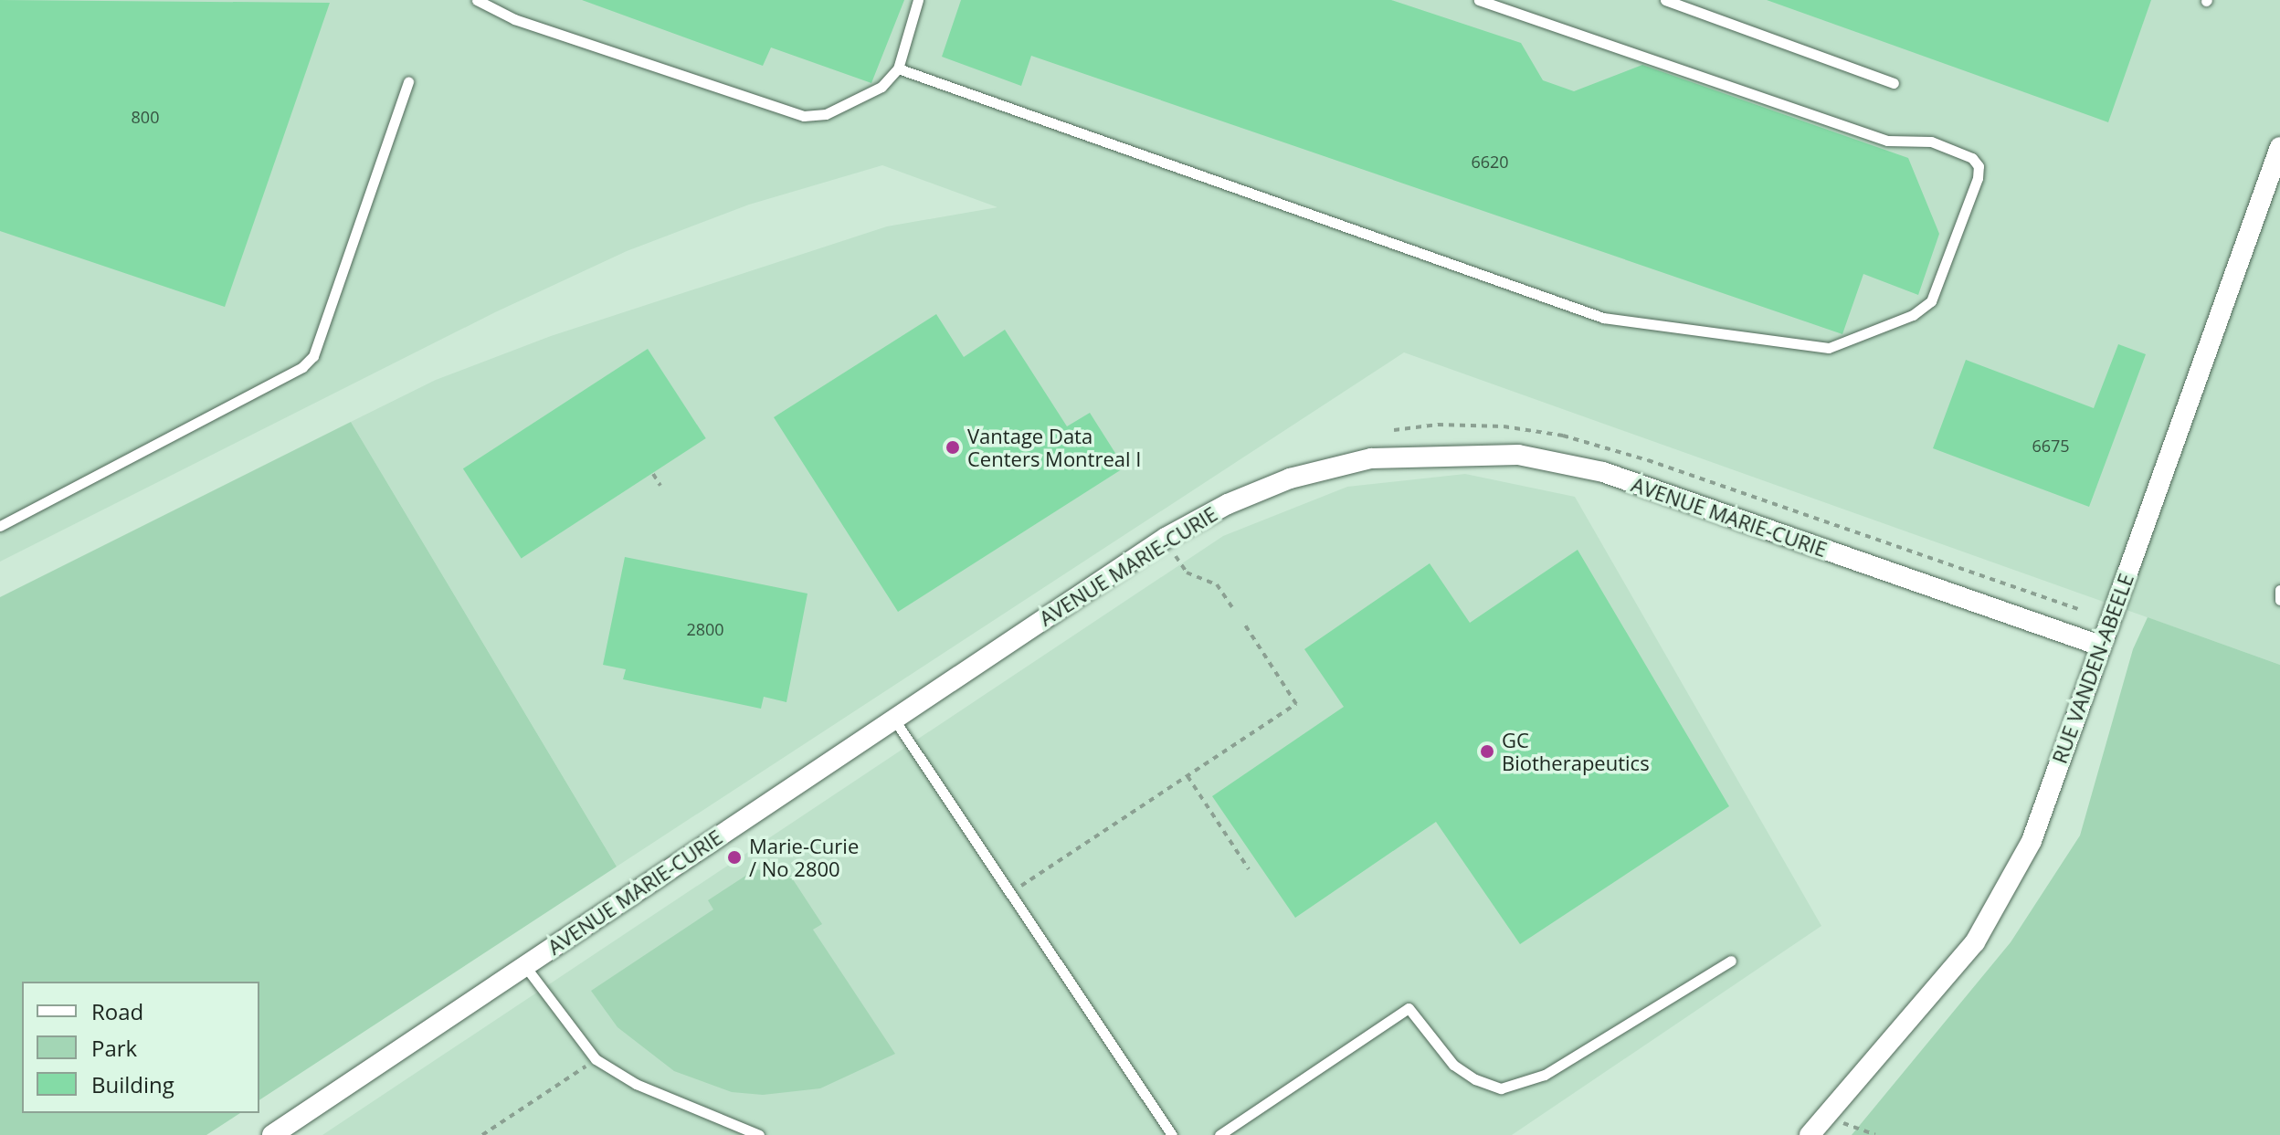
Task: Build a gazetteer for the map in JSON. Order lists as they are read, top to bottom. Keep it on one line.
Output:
{"streets":{"street":["AVENUE MARIE-CURIE","RUE VANDEN-ABEELE"]},"crossings":[["AVENUE MARIE-CURIE","RUE VANDEN-ABEELE"]],"places":["Vantage Data Centers Montreal I","GC Biotherapeutics","Marie-Curie / No 2800"],"house_numbers":["800","6620","6675","2800"],"legend":["Road","Park","Building"]}
